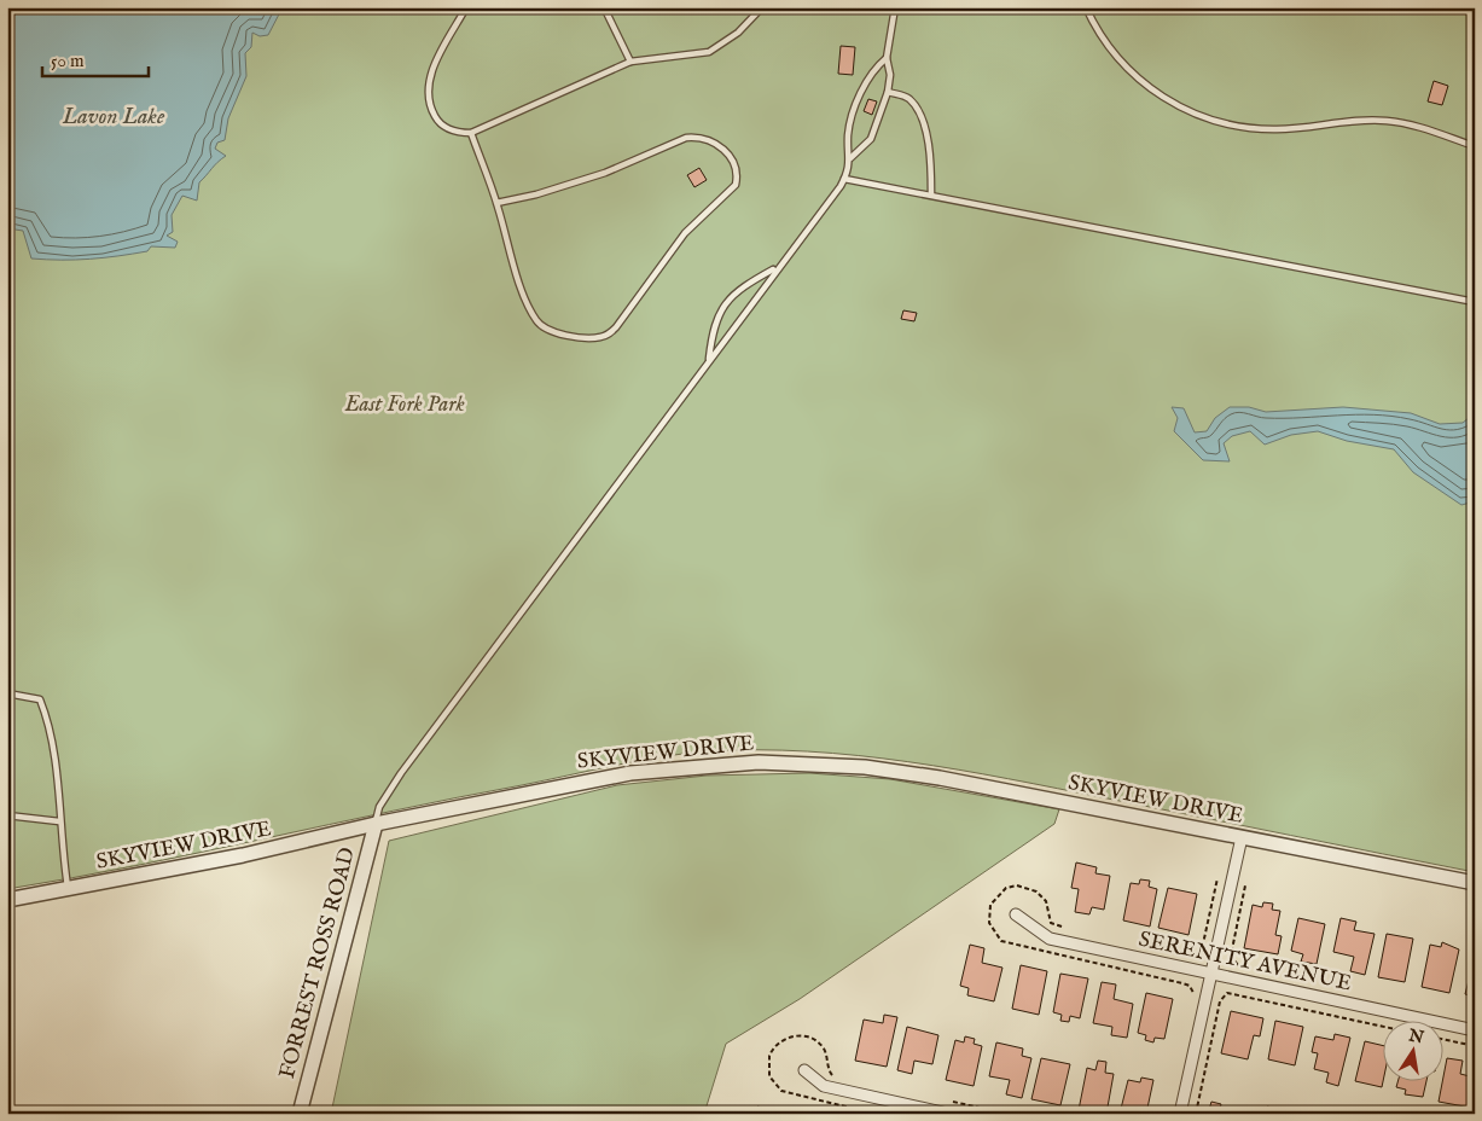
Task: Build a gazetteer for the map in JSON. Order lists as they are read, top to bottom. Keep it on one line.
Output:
{"streets":{"street":["SKYVIEW DRIVE","SERENITY AVENUE","FORREST ROSS ROAD"]},"crossings":[["SKYVIEW DRIVE","FORREST ROSS ROAD"]],"water":["Lavon Lake"],"parks":["East Fork Park"],"scale_bar":"50 m","north":"top"}
